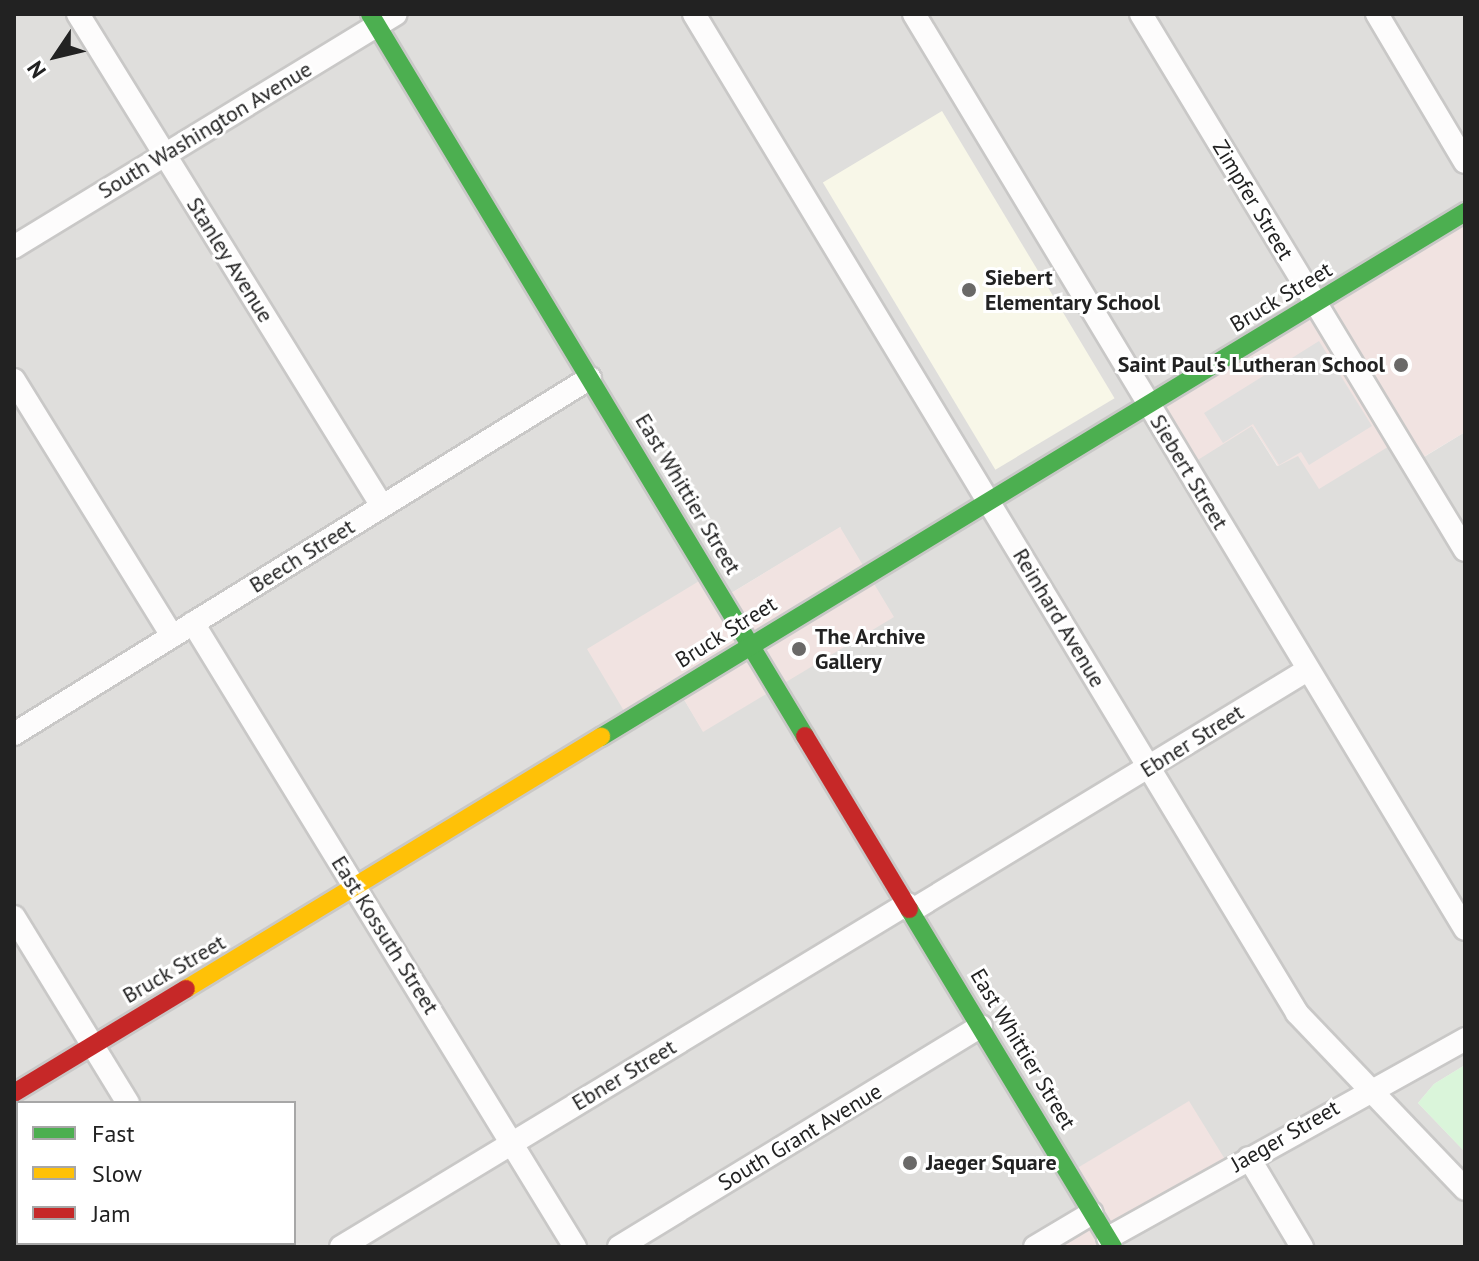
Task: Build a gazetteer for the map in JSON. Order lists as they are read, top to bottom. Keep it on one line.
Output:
{"streets":{"street":["South Washington Avenue","Zimpfer Street","Stanley Avenue","Bruck Street","Siebert Street","East Whittier Street","Beech Street","Reinhard Avenue","Ebner Street","East Kossuth Street","Jaeger Street","South Grant Avenue"]},"crossings":[["South Washington Avenue","Stanley Avenue"],["South Washington Avenue","East Whittier Street"],["Zimpfer Street","Bruck Street"],["Stanley Avenue","Beech Street"],["Bruck Street","Siebert Street"],["Bruck Street","East Whittier Street"],["Bruck Street","Reinhard Avenue"],["Bruck Street","East Kossuth Street"],["Siebert Street","Ebner Street"],["East Whittier Street","Beech Street"],["East Whittier Street","Ebner Street"],["East Whittier Street","Jaeger Street"],["East Whittier Street","South Grant Avenue"],["Beech Street","East Kossuth Street"],["Reinhard Avenue","Ebner Street"],["Reinhard Avenue","Jaeger Street"],["Ebner Street","East Kossuth Street"]],"places":["Siebert Elementary School","Saint Paul's Lutheran School","The Archive Gallery","Jaeger Square"],"legend":["Fast","Slow","Jam"],"north":"bottom left"}
